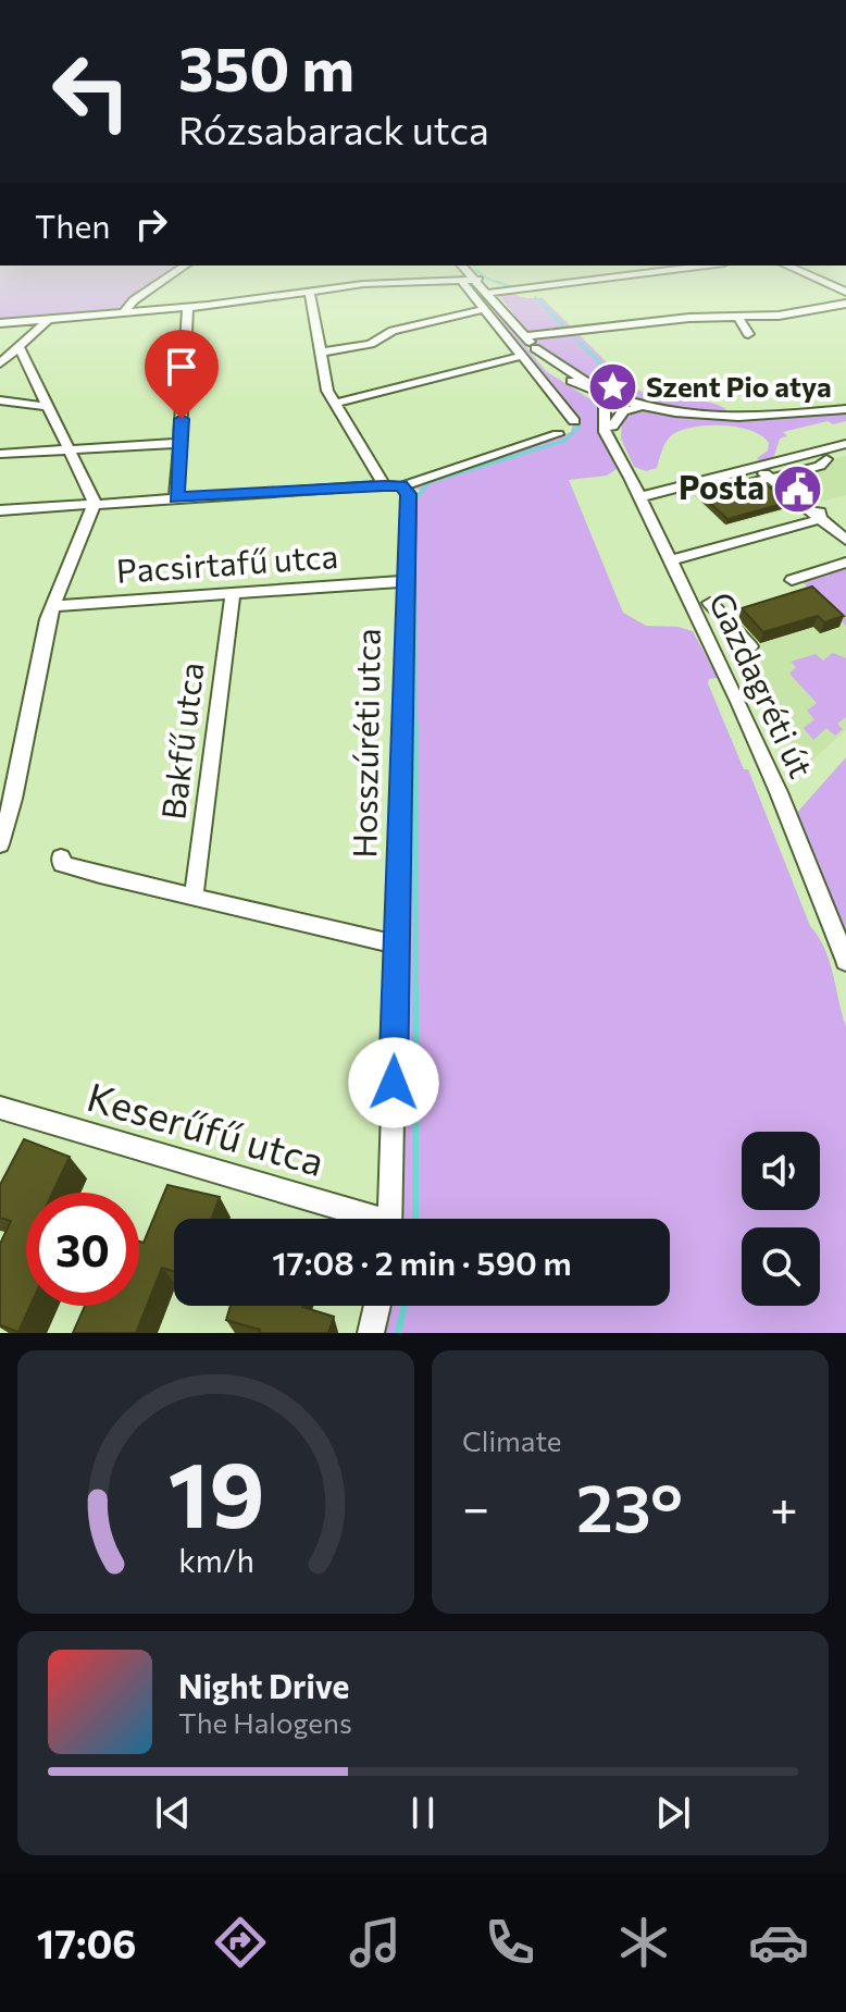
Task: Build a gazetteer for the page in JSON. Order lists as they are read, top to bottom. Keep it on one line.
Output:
{"streets":{"street":["Pacsirtafű utca","Gazdagréti út","Bakfű utca","Hosszúréti utca","Keserűfű utca"]},"crossings":[["Pacsirtafű utca","Bakfű utca"],["Pacsirtafű utca","Hosszúréti utca"]],"places":{"place":["Szent Pio atya"],"public building":["Posta"]},"page":{"turn":["350 m","Rózsabarack utca"],"then":"Then","limit":"30","trip":"17:08 · 2 min · 590 m","tile":"Climate","heat":["−","23°","+"],"song":["Night Drive","The Halogens"],"tabs":"17:06","gauge":["19","km/h"]}}
